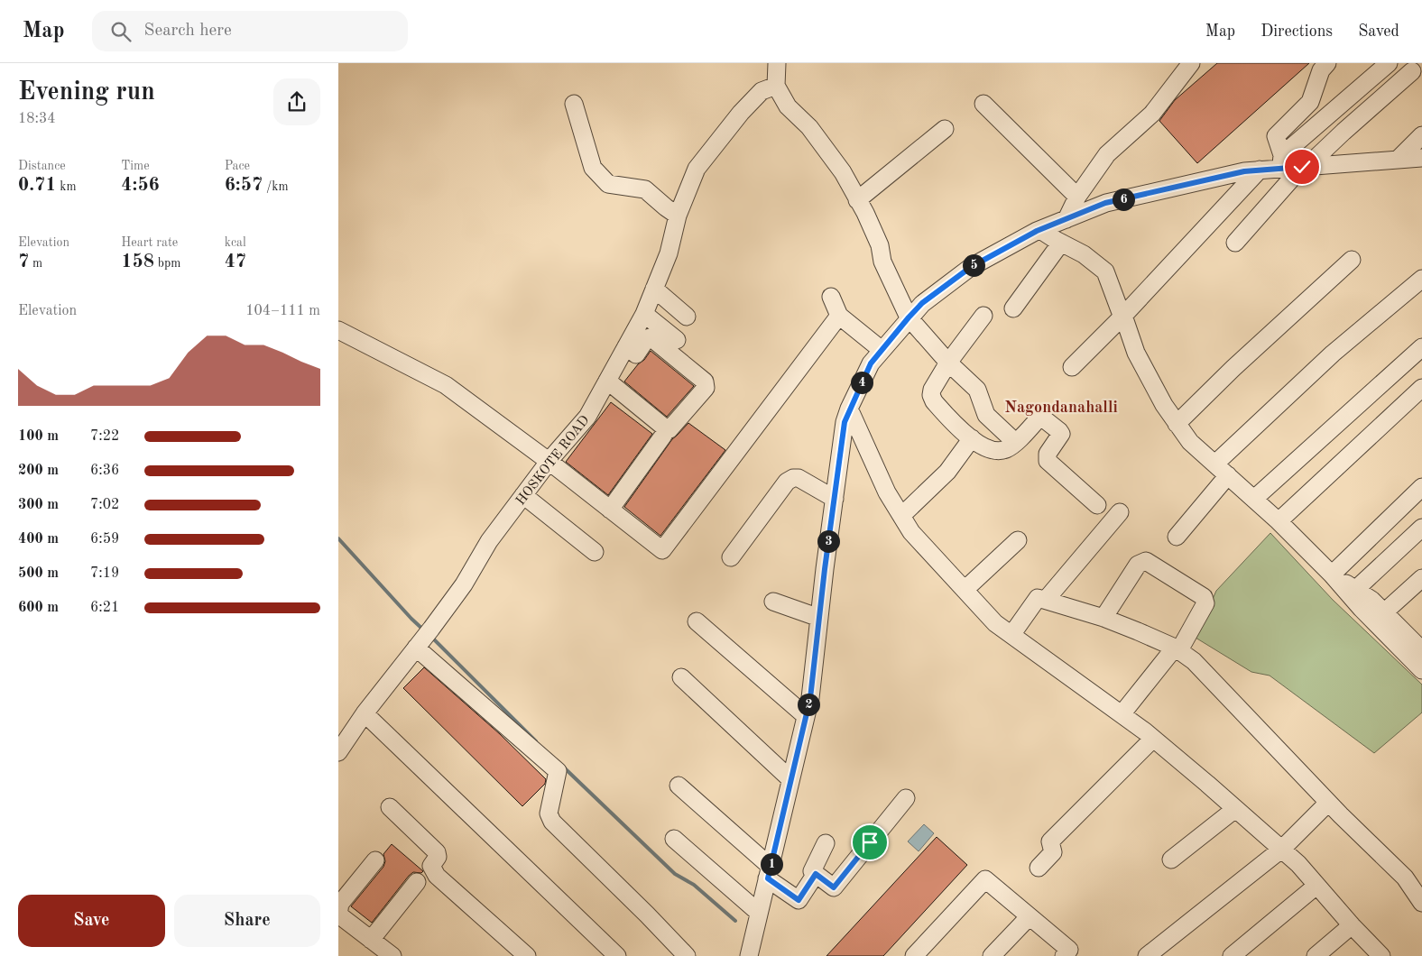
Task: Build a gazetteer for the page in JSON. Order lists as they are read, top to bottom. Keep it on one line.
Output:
{"streets":{"street":["HOSKOTE ROAD"]},"districts":["Nagondanahalli"],"page":{"header":"Map","search":"Search here","nav":["Map","Directions","Saved"],"heading":["Evening run","18:34"],"stats":[["Distance","0.71 km"],["Time","4:56"],["Pace","6:57 /km"],["Elevation","7 m"],["Heart rate","158 bpm"],["kcal","47"]],"pins":["6","5","4","3","2","1"],"chart":["Elevation","104–111 m"],"list":[{"name":"100 m","note":"7:22"},{"name":"200 m","note":"6:36"},{"name":"300 m","note":"7:02"},{"name":"400 m","note":"6:59"},{"name":"500 m","note":"7:19"},{"name":"600 m","note":"6:21"}],"buttons":["Save","Share"]}}
